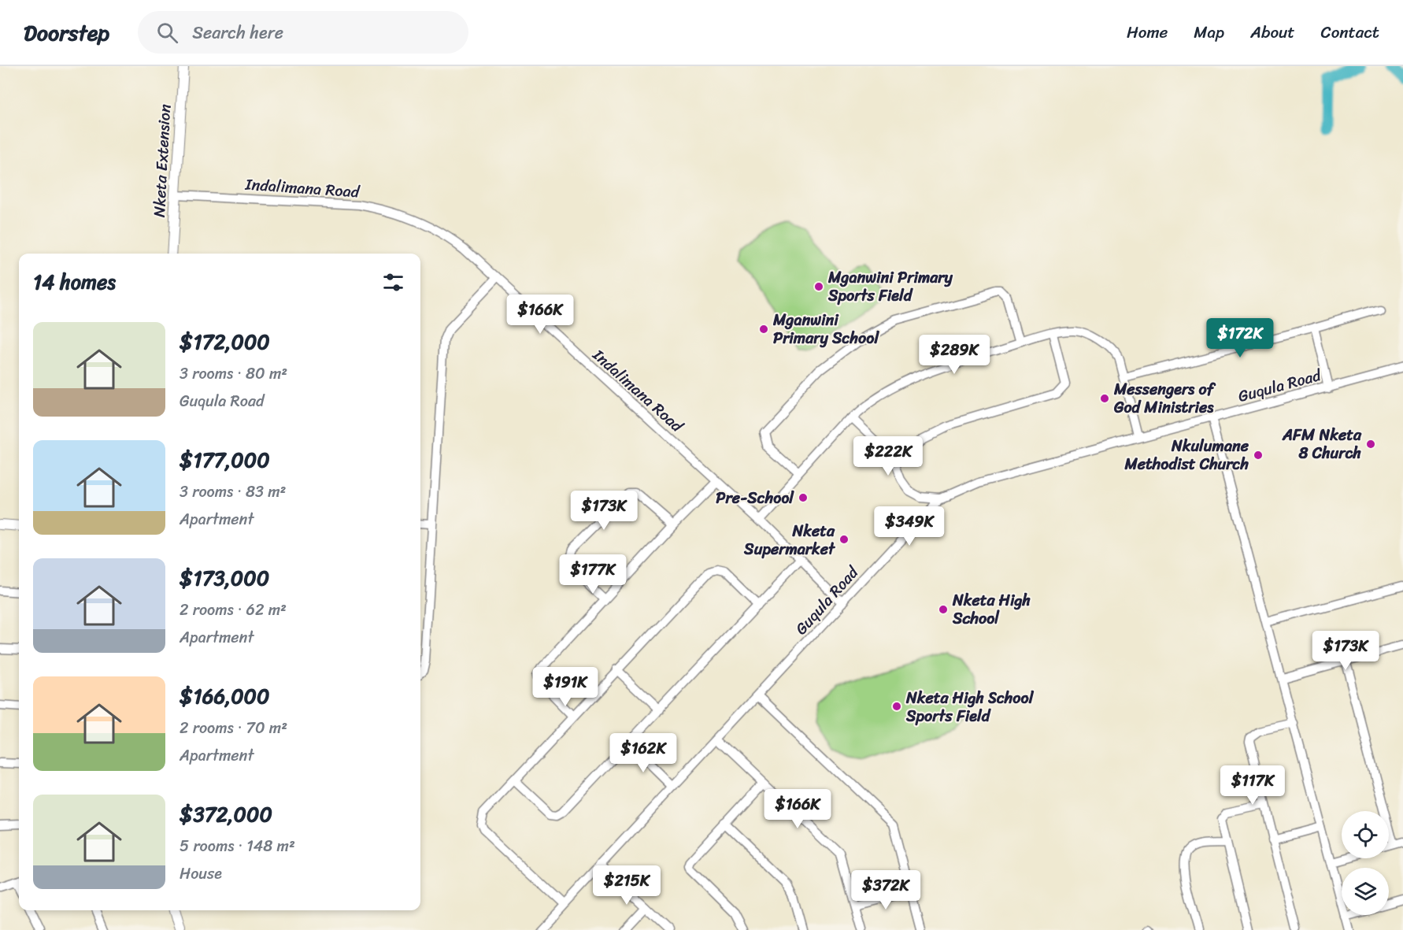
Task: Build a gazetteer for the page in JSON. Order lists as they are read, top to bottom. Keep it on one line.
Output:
{"streets":{"street":["Nketa Extension","Indalimana Road","Guqula Road"]},"crossings":[["Nketa Extension","Indalimana Road"],["Indalimana Road","Guqula Road"]],"places":["Mganwini Primary Sports Field","Mganwini Primary School","Messengers of God Ministries","AFM Nketa 8 Church","Nkulumane Methodist Church","Pre-School","Nketa Supermarket","Nketa High School","Nketa High School Sports Field"],"page":{"header":"Doorstep","search":"Search here","nav":["Home","Map","About","Contact"],"heading":"14 homes","price":["$166K","$172K","$289K","$222K","$173K","$349K","$177K","$173K","$191K","$162K","$117K","$166K","$215K","$372K"],"list":[{"name":"$172,000","note":"3 rooms · 80 m² · Guqula Road"},{"name":"$177,000","note":"3 rooms · 83 m² · Apartment"},{"name":"$173,000","note":"2 rooms · 62 m² · Apartment"},{"name":"$166,000","note":"2 rooms · 70 m² · Apartment"},{"name":"$372,000","note":"5 rooms · 148 m² · House"}]}}
